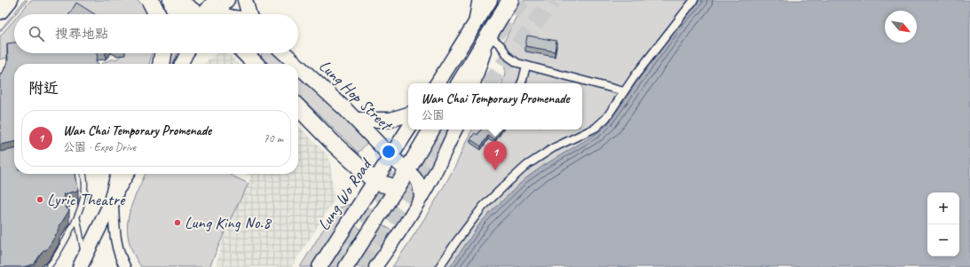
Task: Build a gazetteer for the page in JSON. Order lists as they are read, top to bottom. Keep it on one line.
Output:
{"streets":{"main road":["Lung Hop Street","Lung Wo Road"]},"crossings":[["Lung Hop Street","Lung Wo Road"]],"places":["Lyric Theatre","Lung King No.8"],"north":"bottom right","page":{"search":"搜尋地點","heading":"附近","popup":["Wan Chai Temporary Promenade","公園"],"list":[{"mark":"1","name":"Wan Chai Temporary Promenade","note":"公園 · Expo Drive","value":"70 m"}],"pins":"1","map_buttons":["+","−"]}}
